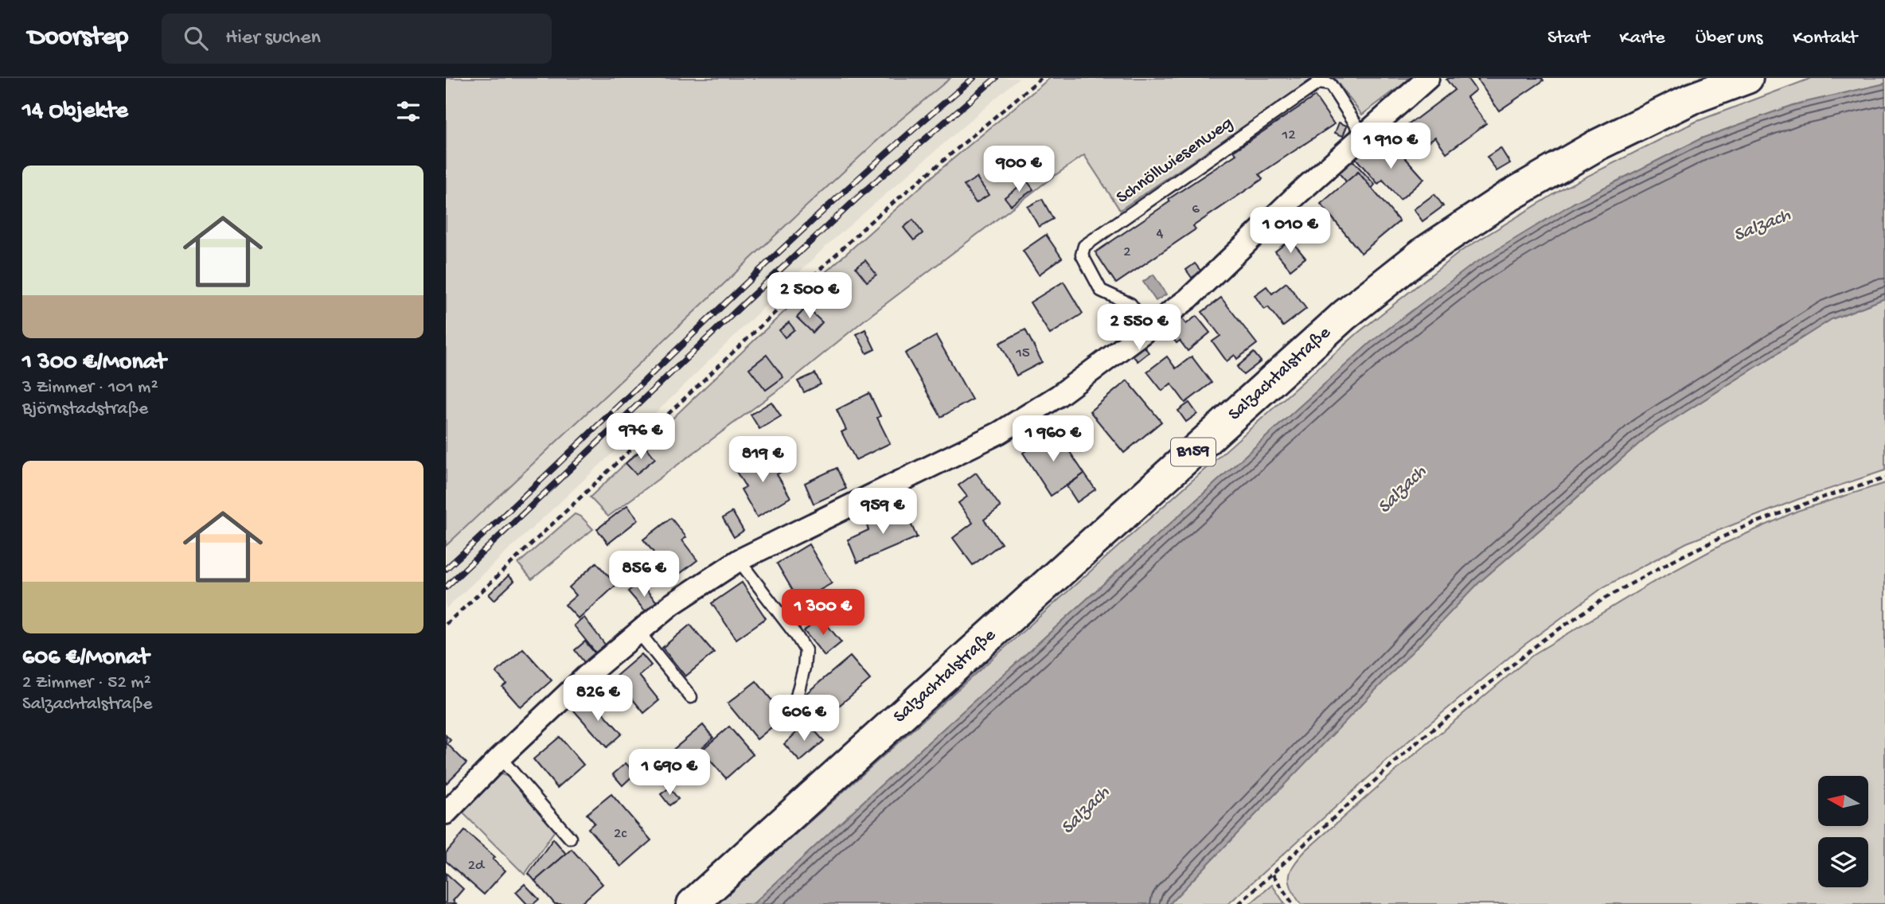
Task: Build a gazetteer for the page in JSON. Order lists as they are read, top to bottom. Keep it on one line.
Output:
{"streets":{"main road":["Salzachtalstraße","B159"],"lane":["Schnöllwiesenweg"]},"water":["Salzach"],"house_numbers":["12","6","4","2","15","2c","2d"],"north":"left","page":{"header":"Doorstep","search":"Hier suchen","nav":["Start","Karte","Über uns","Kontakt"],"heading":"14 Objekte","price":["1 910 €","900 €","1 010 €","2 500 €","2 550 €","976 €","1 960 €","819 €","959 €","856 €","1 300 €","826 €","606 €","1 690 €"],"list":[{"name":"1 300 €/Monat","note":"3 Zimmer · 101 m² · Björnstadstraße"},{"name":"606 €/Monat","note":"2 Zimmer · 52 m² · Salzachtalstraße"}]}}
